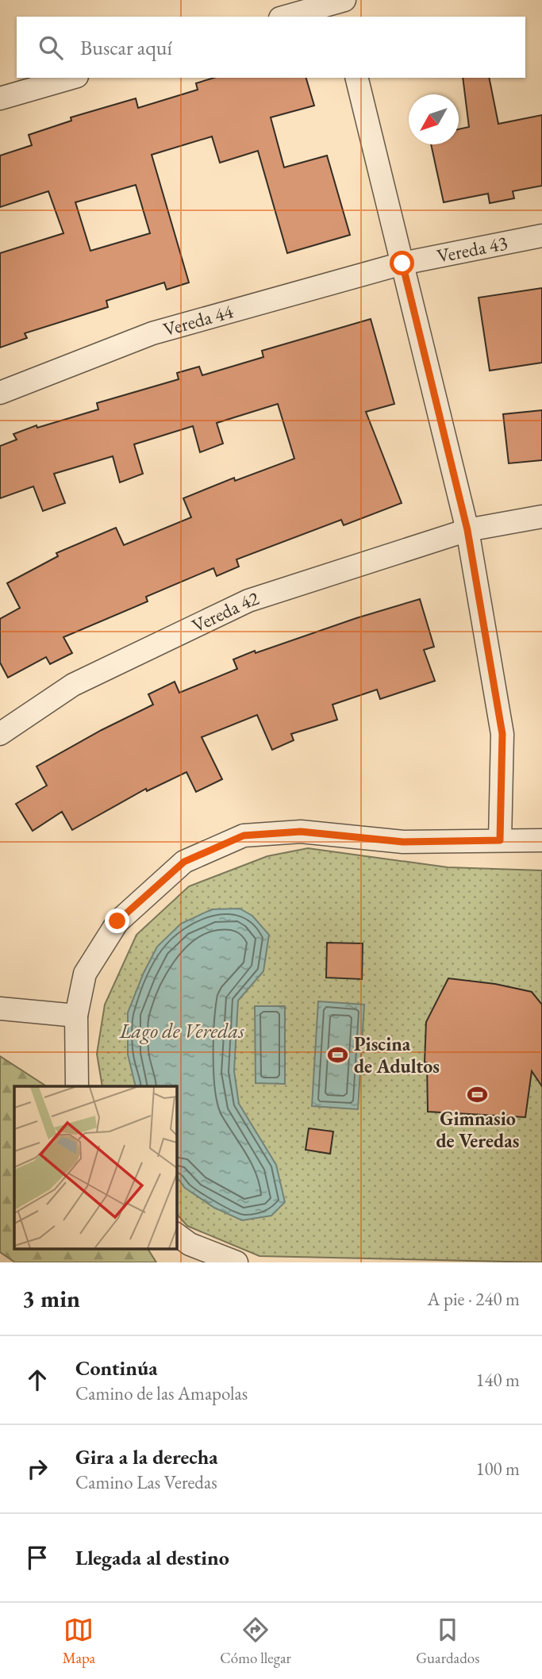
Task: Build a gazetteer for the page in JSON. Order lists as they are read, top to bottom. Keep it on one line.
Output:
{"streets":{"street":["Vereda 43","Vereda 44","Vereda 42"]},"crossings":[["Vereda 43","Vereda 44"]],"water":["Lago de Veredas"],"places":{"sports":["Piscina de Adultos","Gimnasio de Veredas"]},"north":"bottom left","page":{"search":"Buscar aquí","heading":["3 min","A pie · 240 m"],"list":[["Continúa","Camino de las Amapolas","140 m"],["Gira a la derecha","Camino Las Veredas","100 m"],"Llegada al destino"],"nav":["Mapa","Cómo llegar","Guardados"]}}
